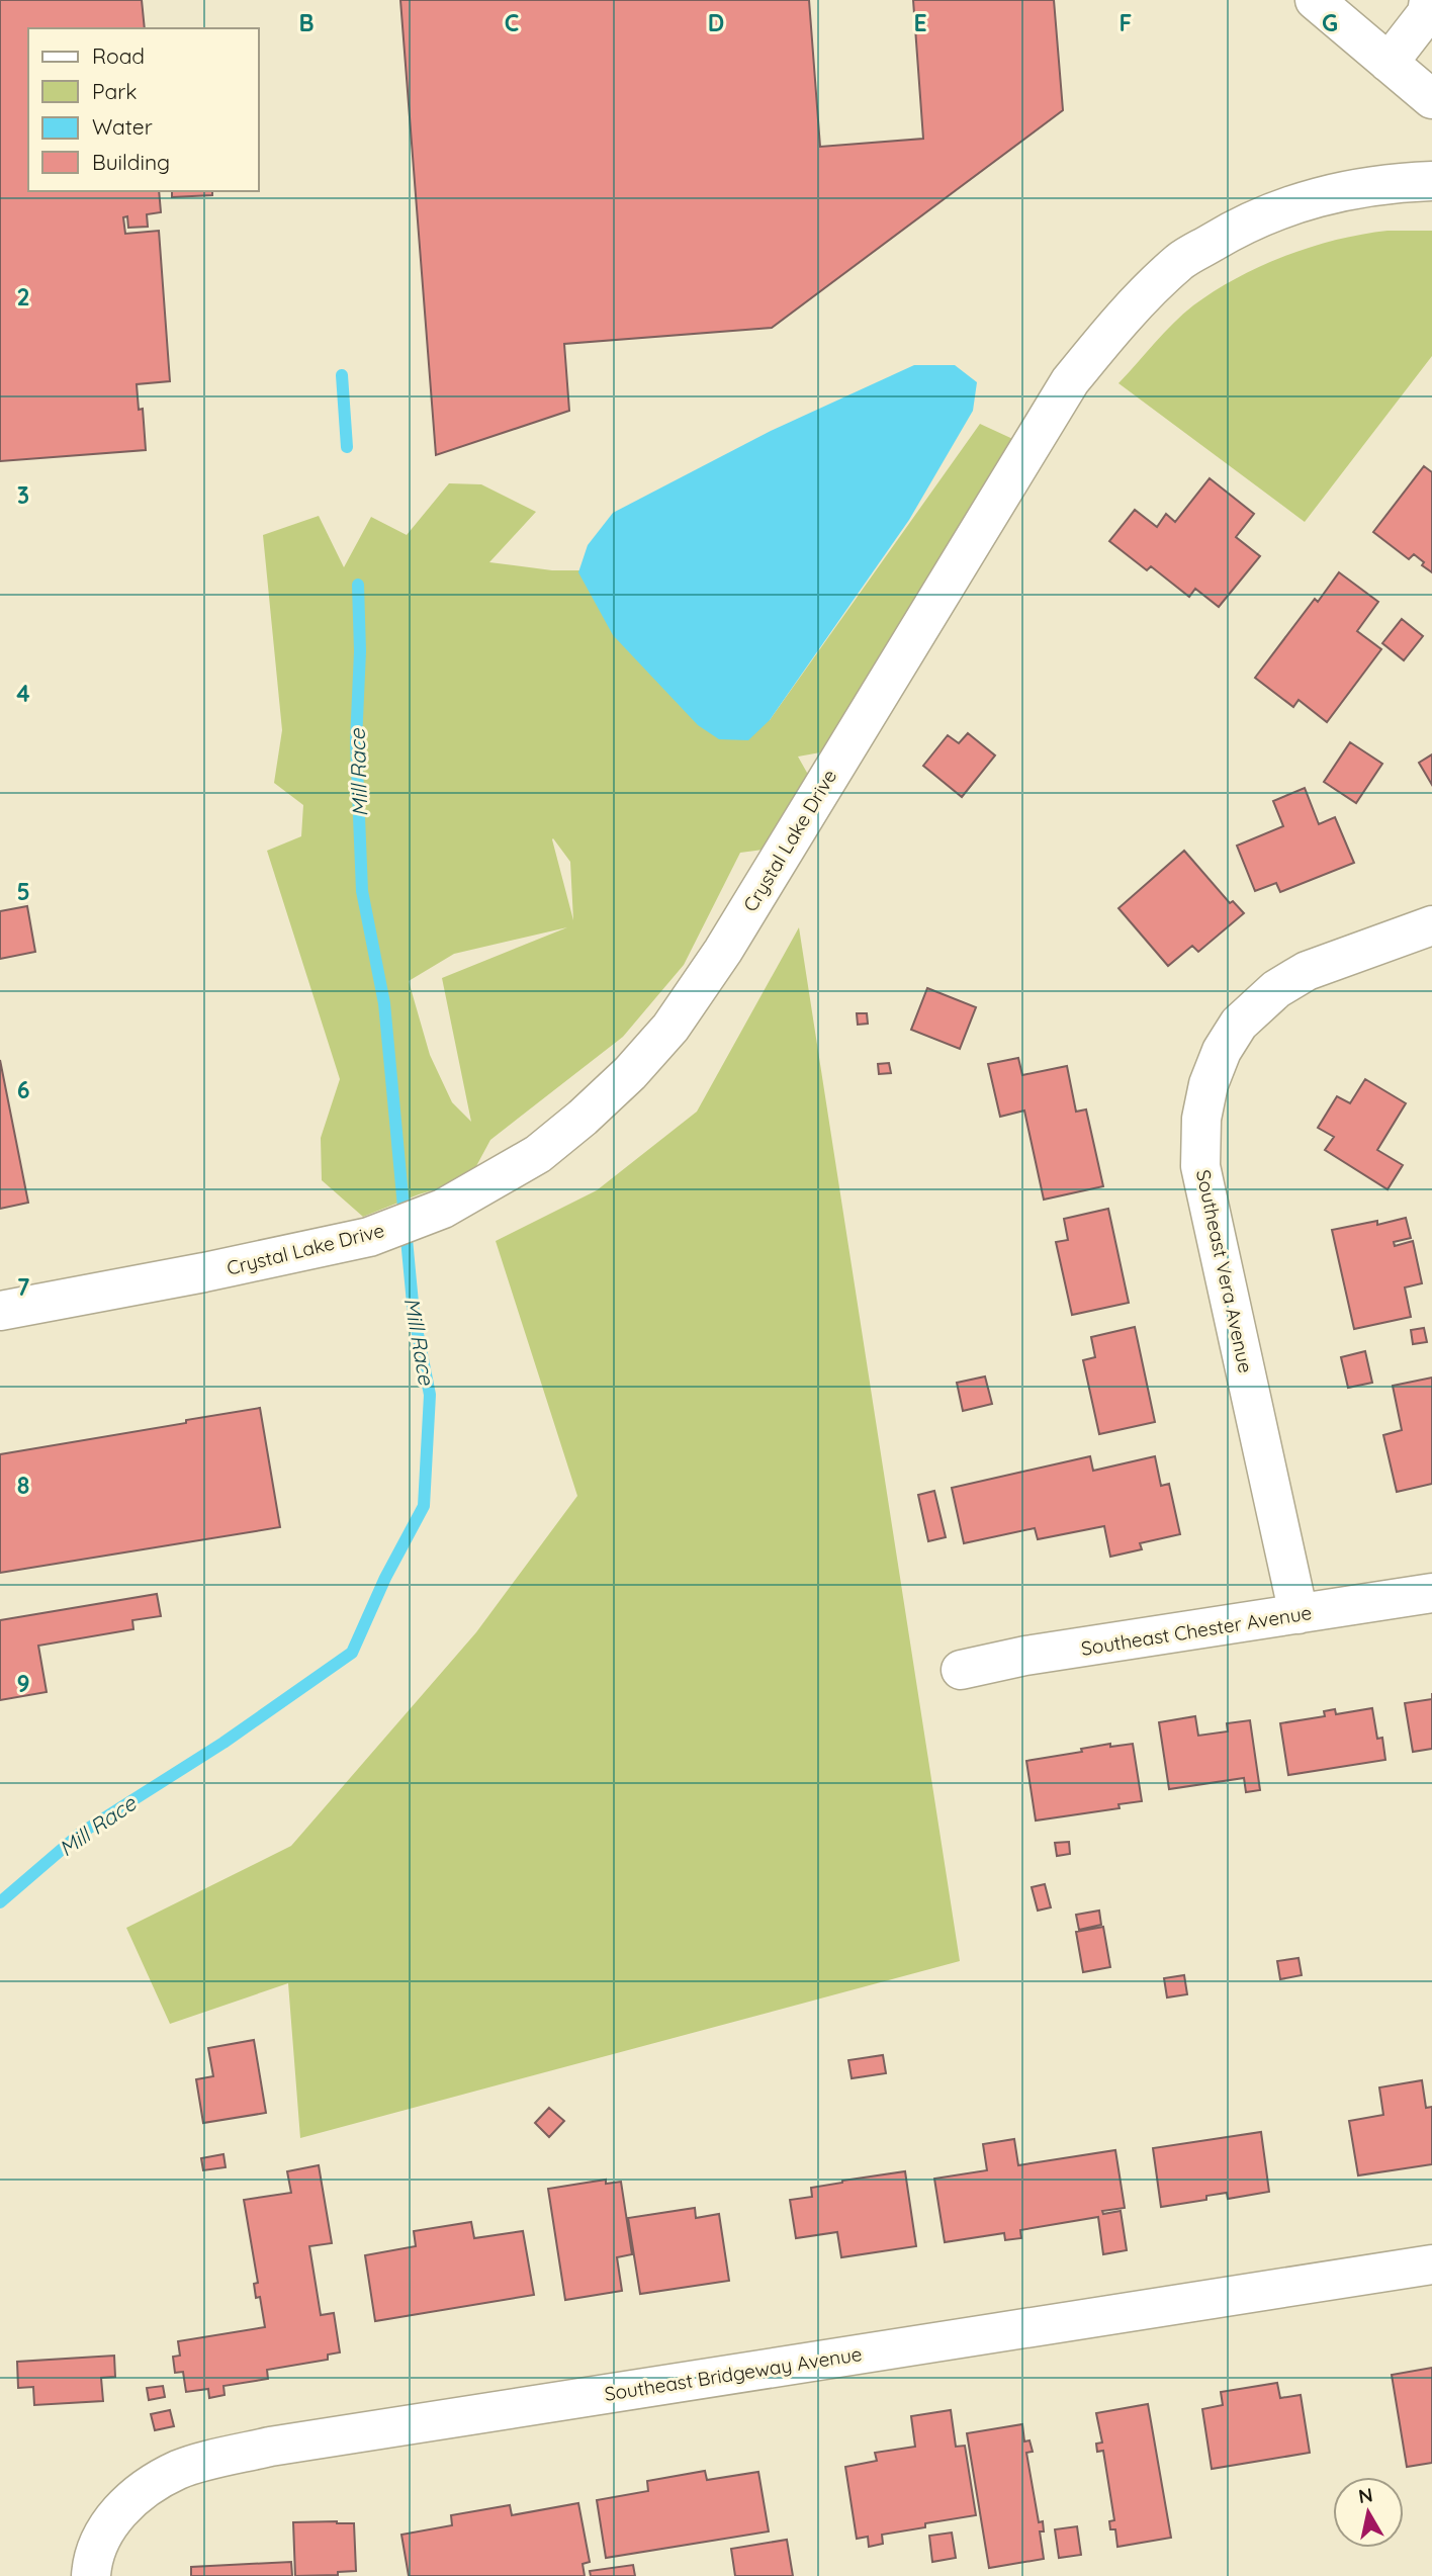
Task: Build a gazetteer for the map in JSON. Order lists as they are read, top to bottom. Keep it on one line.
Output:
{"streets":{"street":["Crystal Lake Drive","Southeast Vera Avenue","Southeast Chester Avenue","Southeast Bridgeway Avenue"]},"crossings":[["Southeast Vera Avenue","Southeast Chester Avenue"]],"water":["Mill Race"],"legend":["Road","Park","Water","Building"],"north":"top","grid":{"columns":["B","C","D","E","F","G"],"rows":["2","3","4","5","6","7","8","9"]}}
